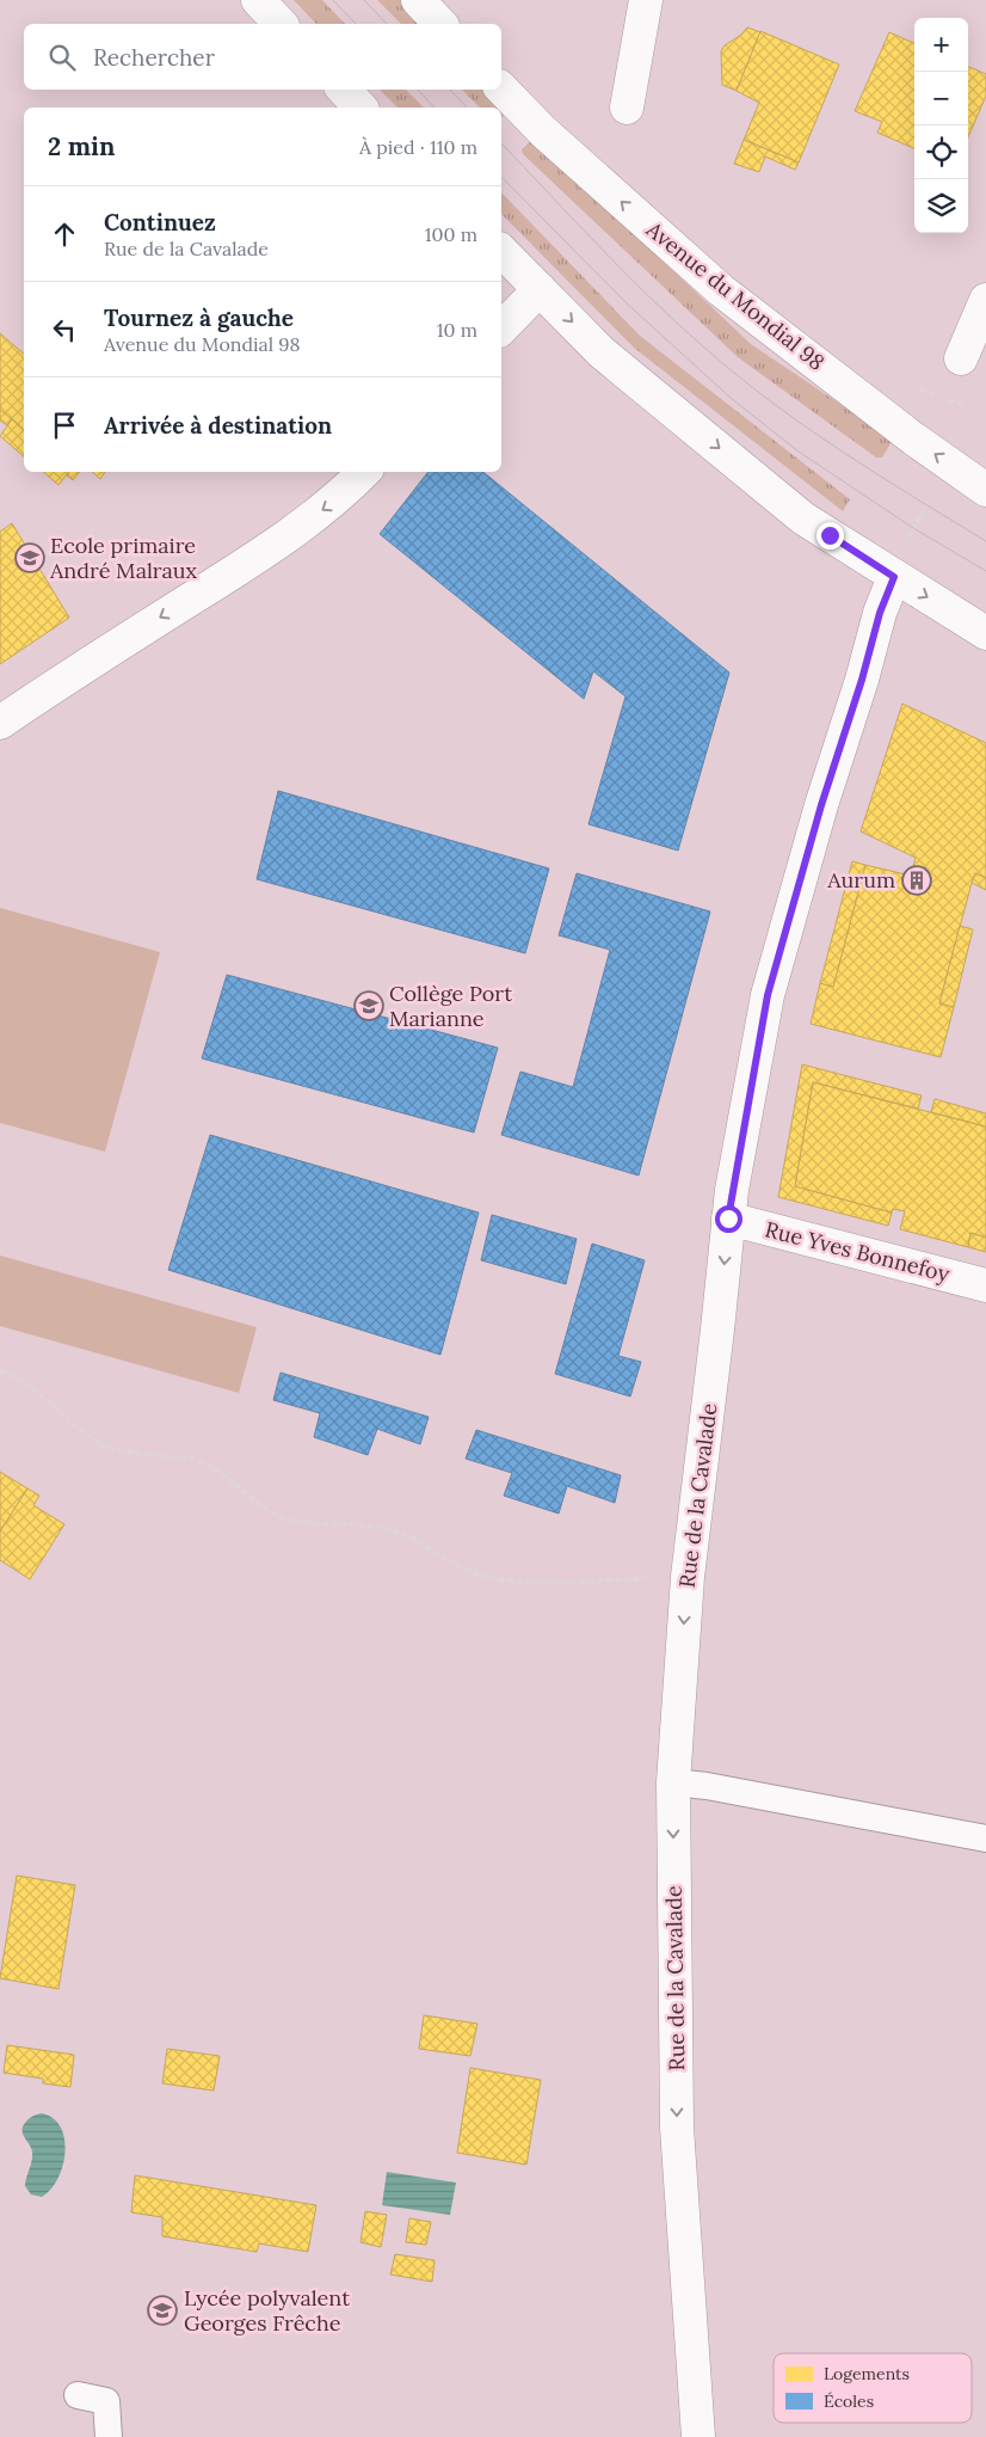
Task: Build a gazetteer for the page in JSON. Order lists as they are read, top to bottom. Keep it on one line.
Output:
{"streets":{"street":["Avenue du Mondial 98","Rue Yves Bonnefoy","Rue de la Cavalade"]},"crossings":[["Rue Yves Bonnefoy","Rue de la Cavalade"]],"one_way":["Rue de la Cavalade"],"places":{"school or university":["Ecole primaire André Malraux","Collège Port Marianne","Lycée polyvalent Georges Frêche"],"building":["Aurum"]},"legend":["Logements","Écoles"],"page":{"map_buttons":["+","−"],"search":"Rechercher","heading":["2 min","À pied · 110 m"],"list":[["Continuez","Rue de la Cavalade","100 m"],["Tournez à gauche","Avenue du Mondial 98","10 m"],"Arrivée à destination"]}}
